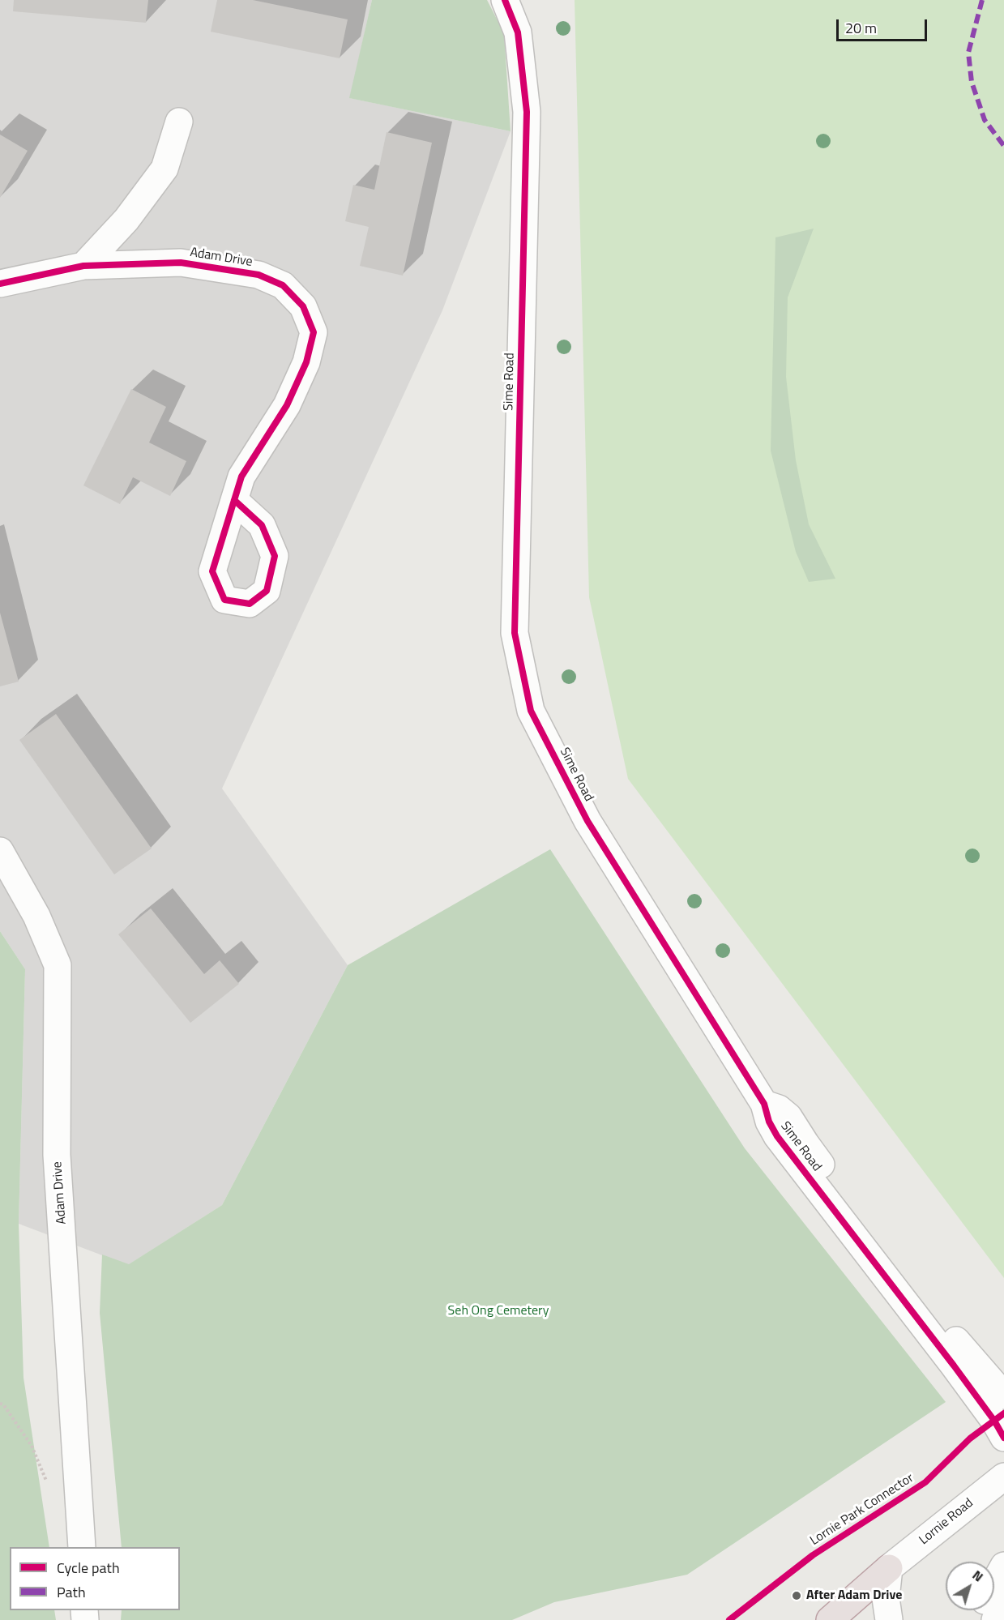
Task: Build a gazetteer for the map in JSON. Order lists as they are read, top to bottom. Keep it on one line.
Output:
{"streets":{"street":["Adam Drive","Sime Road","Lornie Road"],"cycle path":["Lornie Park Connector"]},"parks":["Seh Ong Cemetery"],"places":["After Adam Drive"],"legend":["Cycle path","Path"],"scale_bar":"20 m","north":"top right"}
